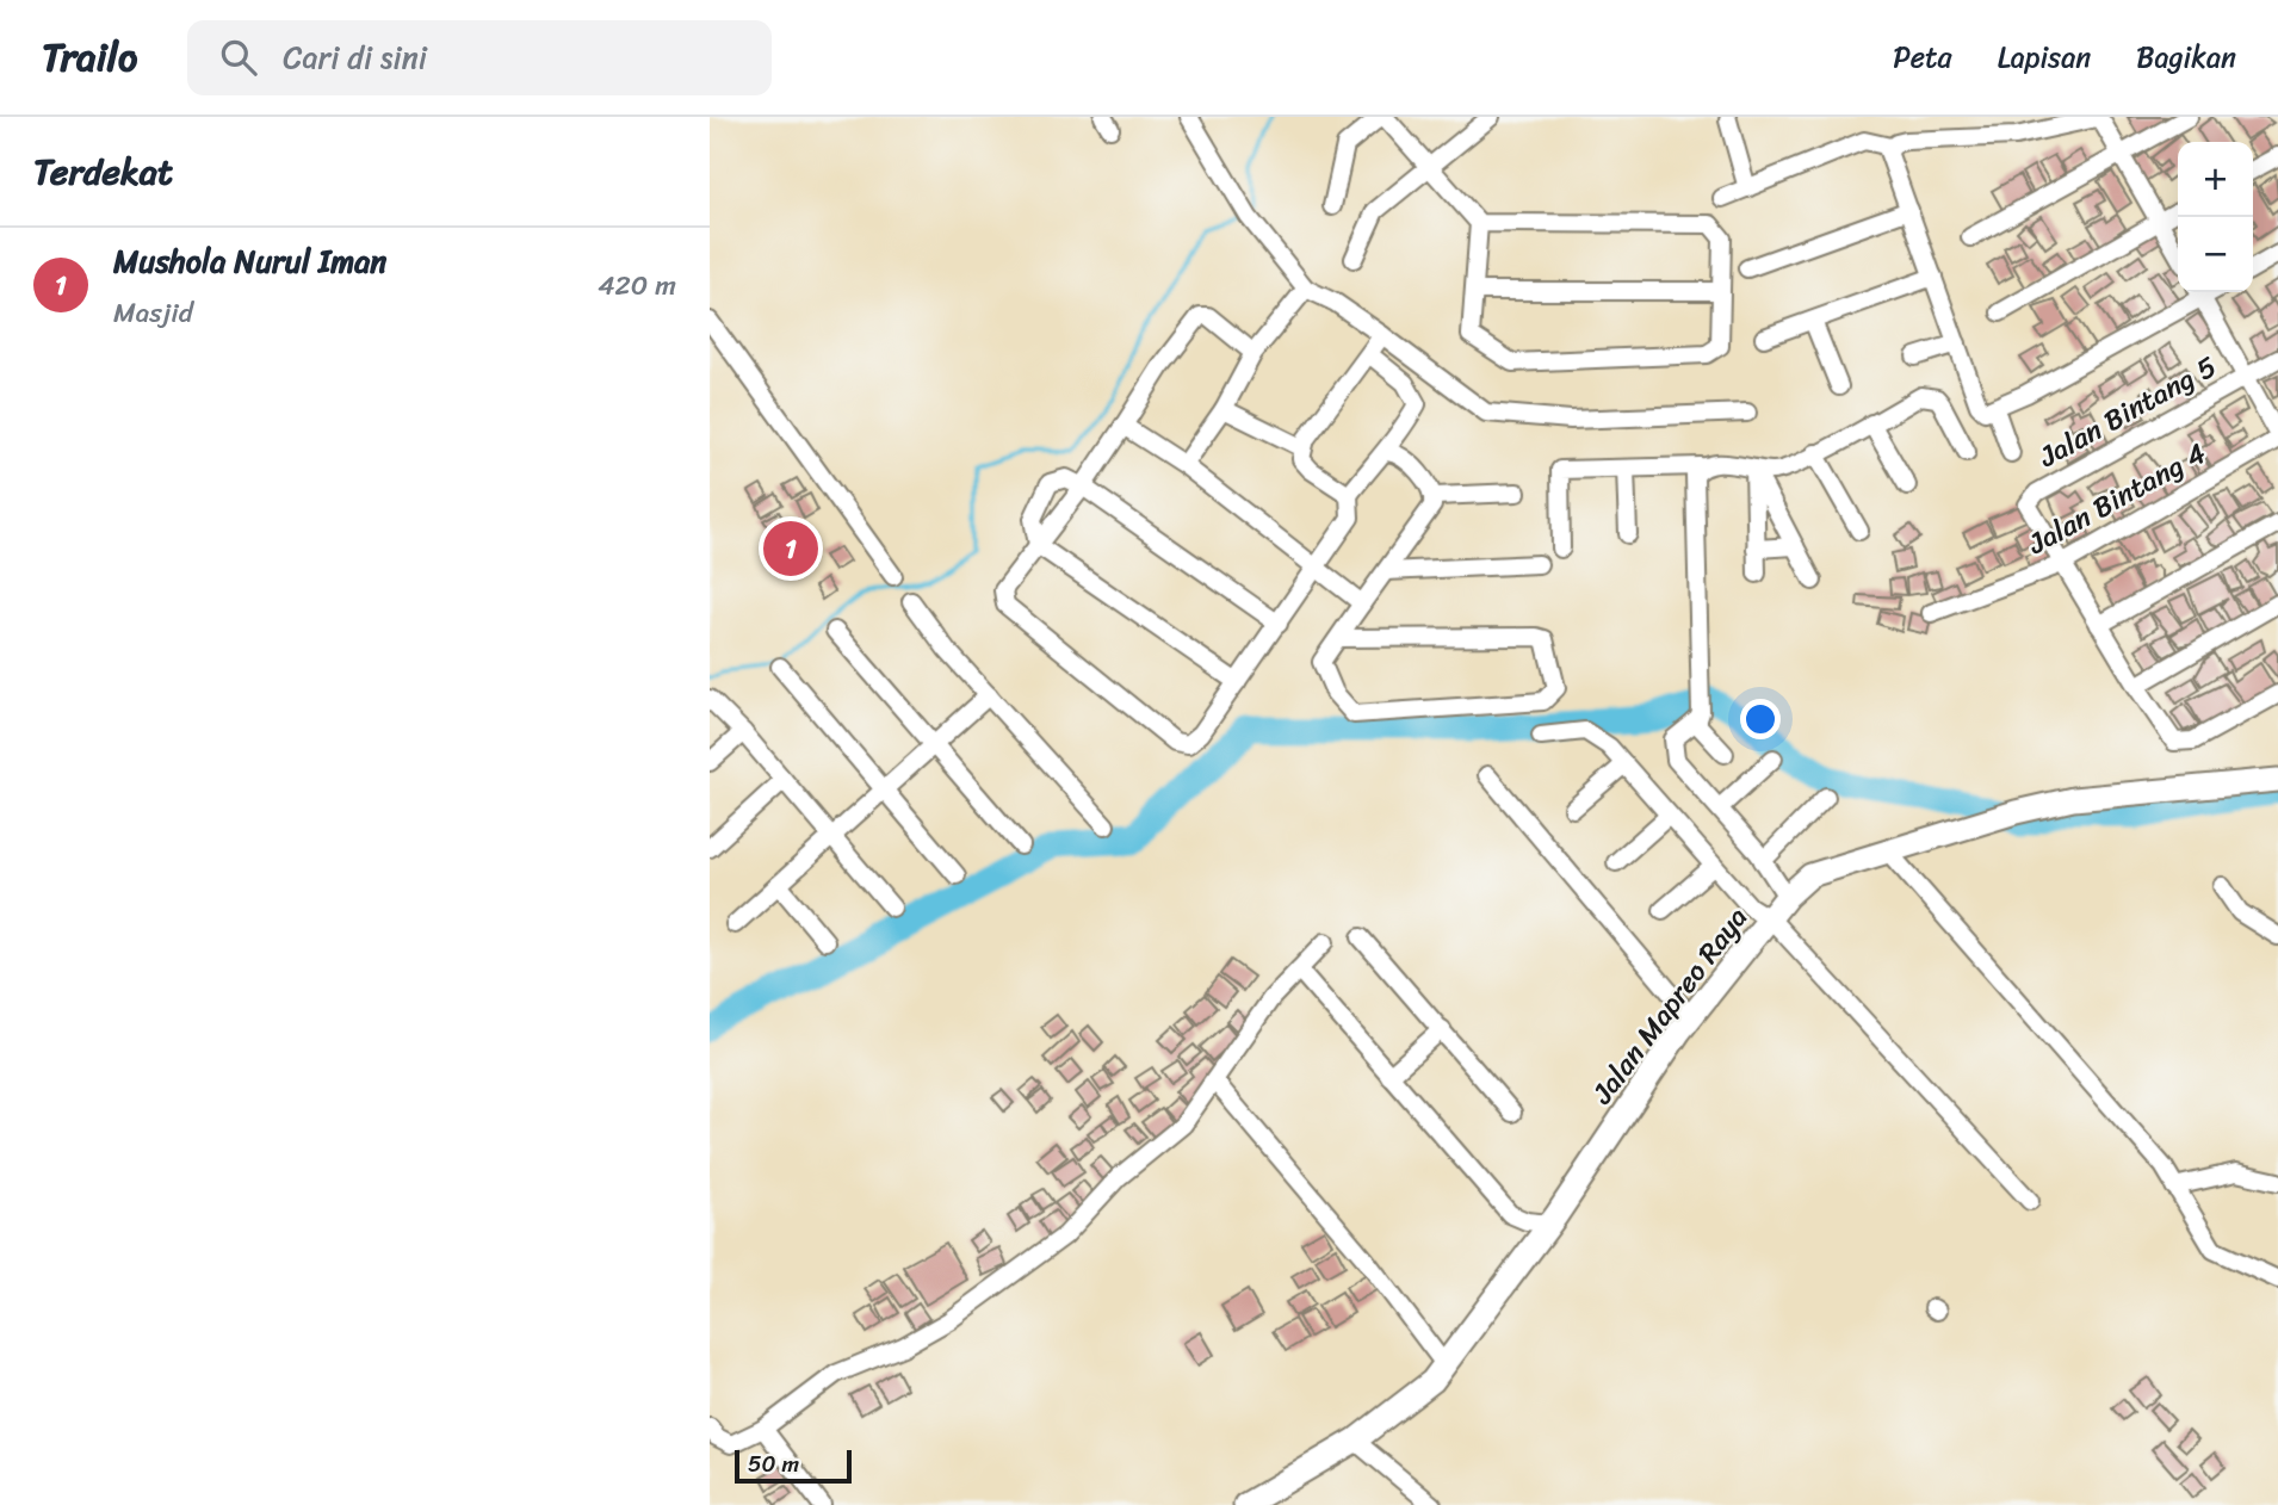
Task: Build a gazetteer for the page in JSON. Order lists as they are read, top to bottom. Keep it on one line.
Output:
{"streets":{"street":["Jalan Bintang 5","Jalan Bintang 4","Jalan Mapreo Raya"]},"crossings":[["Jalan Bintang 5","Jalan Bintang 4"]],"scale_bar":"50 m","page":{"header":"Trailo","search":"Cari di sini","nav":["Peta","Lapisan","Bagikan"],"heading":"Terdekat","map_buttons":["+","−"],"list":[{"mark":"1","name":"Mushola Nurul Iman","note":"Masjid","value":"420 m"}],"pins":"1","scale":"50 m"}}
